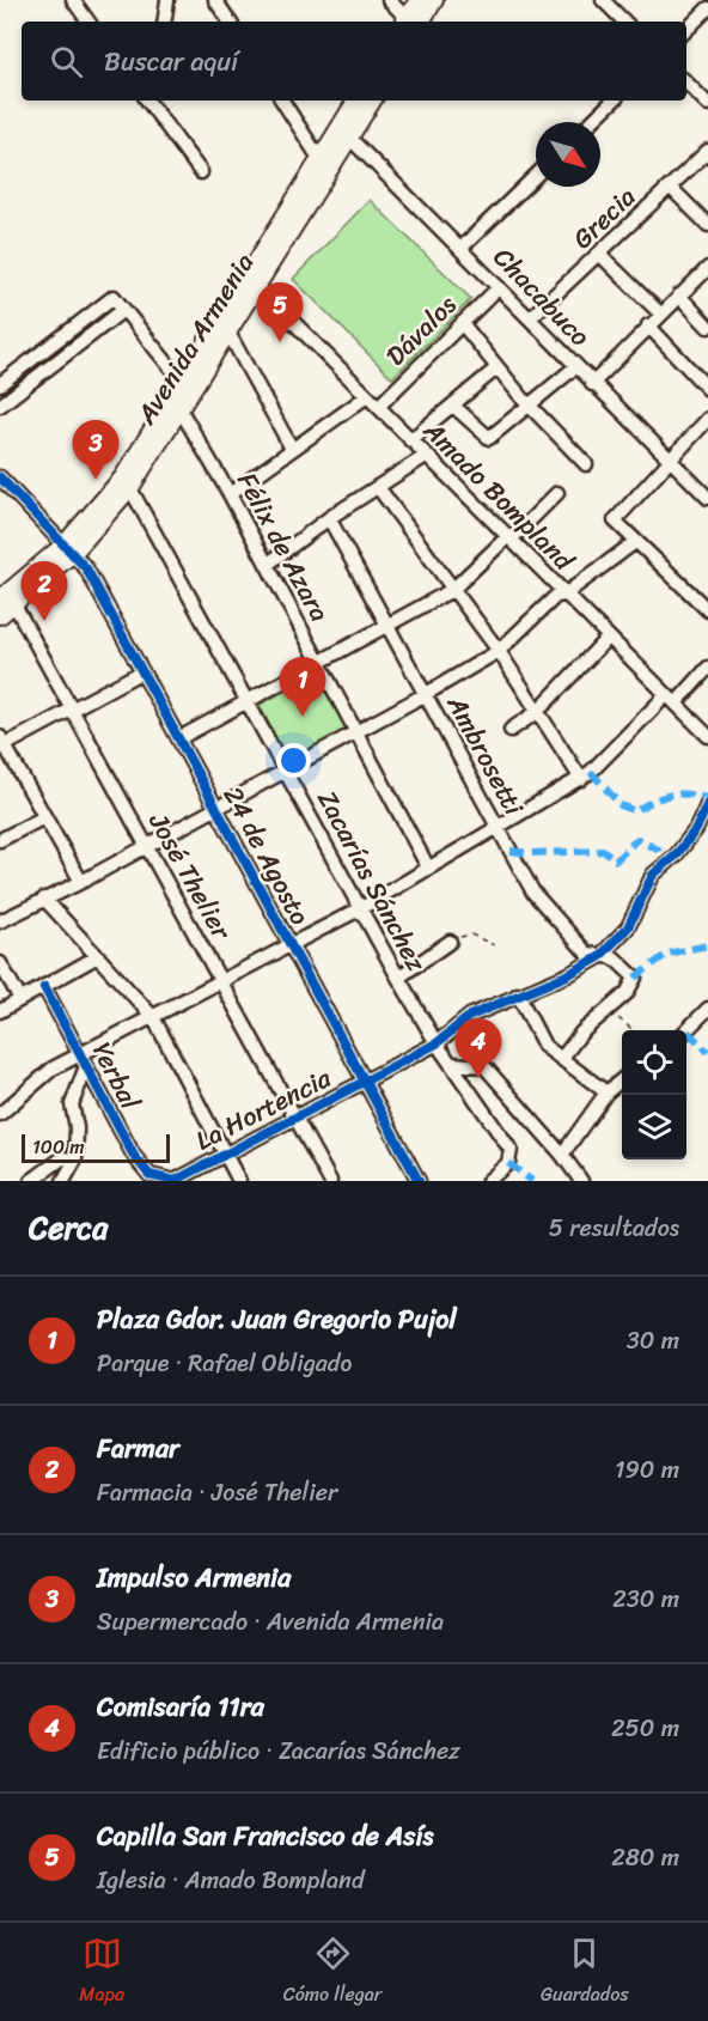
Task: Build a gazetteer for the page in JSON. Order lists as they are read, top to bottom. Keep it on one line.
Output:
{"streets":{"main road":["Avenida Armenia"],"street":["Grecia","Chacabuco","Dávalos","Amado Bompland","Félix de Azara","Ambrosetti","24 de Agosto","José Thelier","Zacarías Sánchez","Yerbal","La Hortencia"]},"crossings":[["Grecia","Chacabuco"],["Chacabuco","Dávalos"],["Chacabuco","Avenida Armenia"],["Dávalos","Amado Bompland"],["Avenida Armenia","Amado Bompland"],["Avenida Armenia","Félix de Azara"],["Avenida Armenia","24 de Agosto"],["Avenida Armenia","José Thelier"],["Avenida Armenia","Zacarías Sánchez"],["Ambrosetti","La Hortencia"],["24 de Agosto","La Hortencia"],["José Thelier","La Hortencia"],["Zacarías Sánchez","La Hortencia"],["Yerbal","La Hortencia"]],"scale_bar":"100 m","north":"bottom right","page":{"search":"Buscar aquí","pins":["5","3","2","1","4"],"scale":"100 m","heading":["Cerca","5 resultados"],"list":[{"mark":"1","name":"Plaza Gdor. Juan Gregorio Pujol","note":"Parque · Rafael Obligado","value":"30 m"},{"mark":"2","name":"Farmar","note":"Farmacia · José Thelier","value":"190 m"},{"mark":"3","name":"Impulso Armenia","note":"Supermercado · Avenida Armenia","value":"230 m"},{"mark":"4","name":"Comisaría 11ra","note":"Edificio público · Zacarías Sánchez","value":"250 m"},{"mark":"5","name":"Capilla San Francisco de Asís","note":"Iglesia · Amado Bompland","value":"280 m"}],"nav":["Mapa","Cómo llegar","Guardados"]}}
